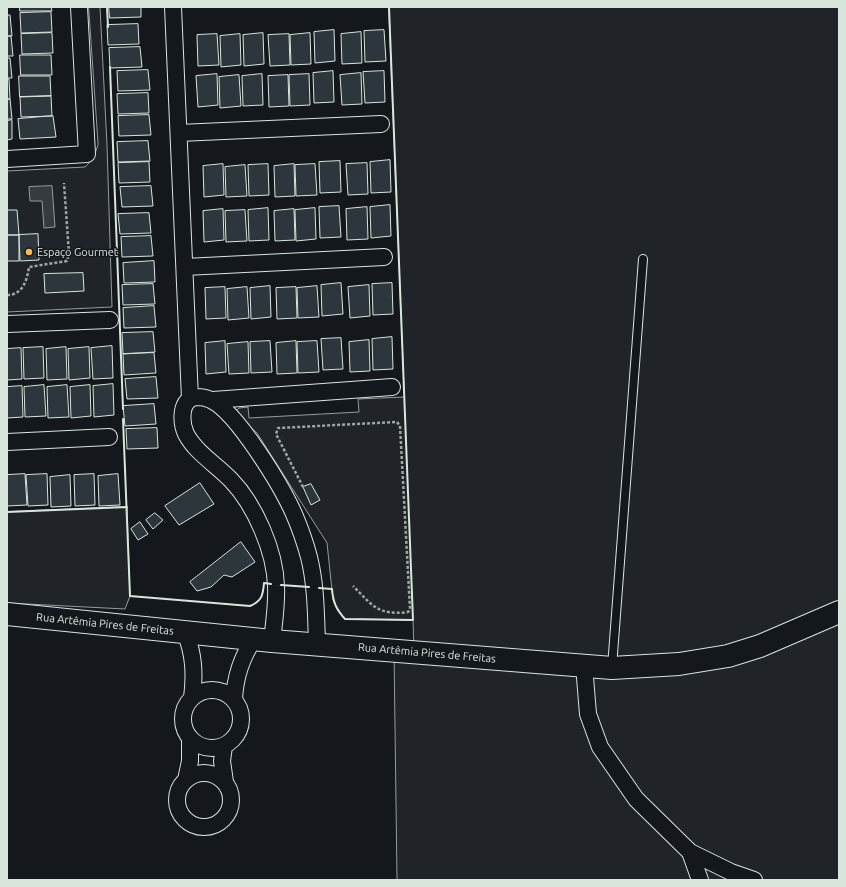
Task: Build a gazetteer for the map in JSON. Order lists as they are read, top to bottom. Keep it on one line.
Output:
{"streets":{"street":["Rua Artêmia Pires de Freitas"]},"places":["Espaço Gourmet"]}
